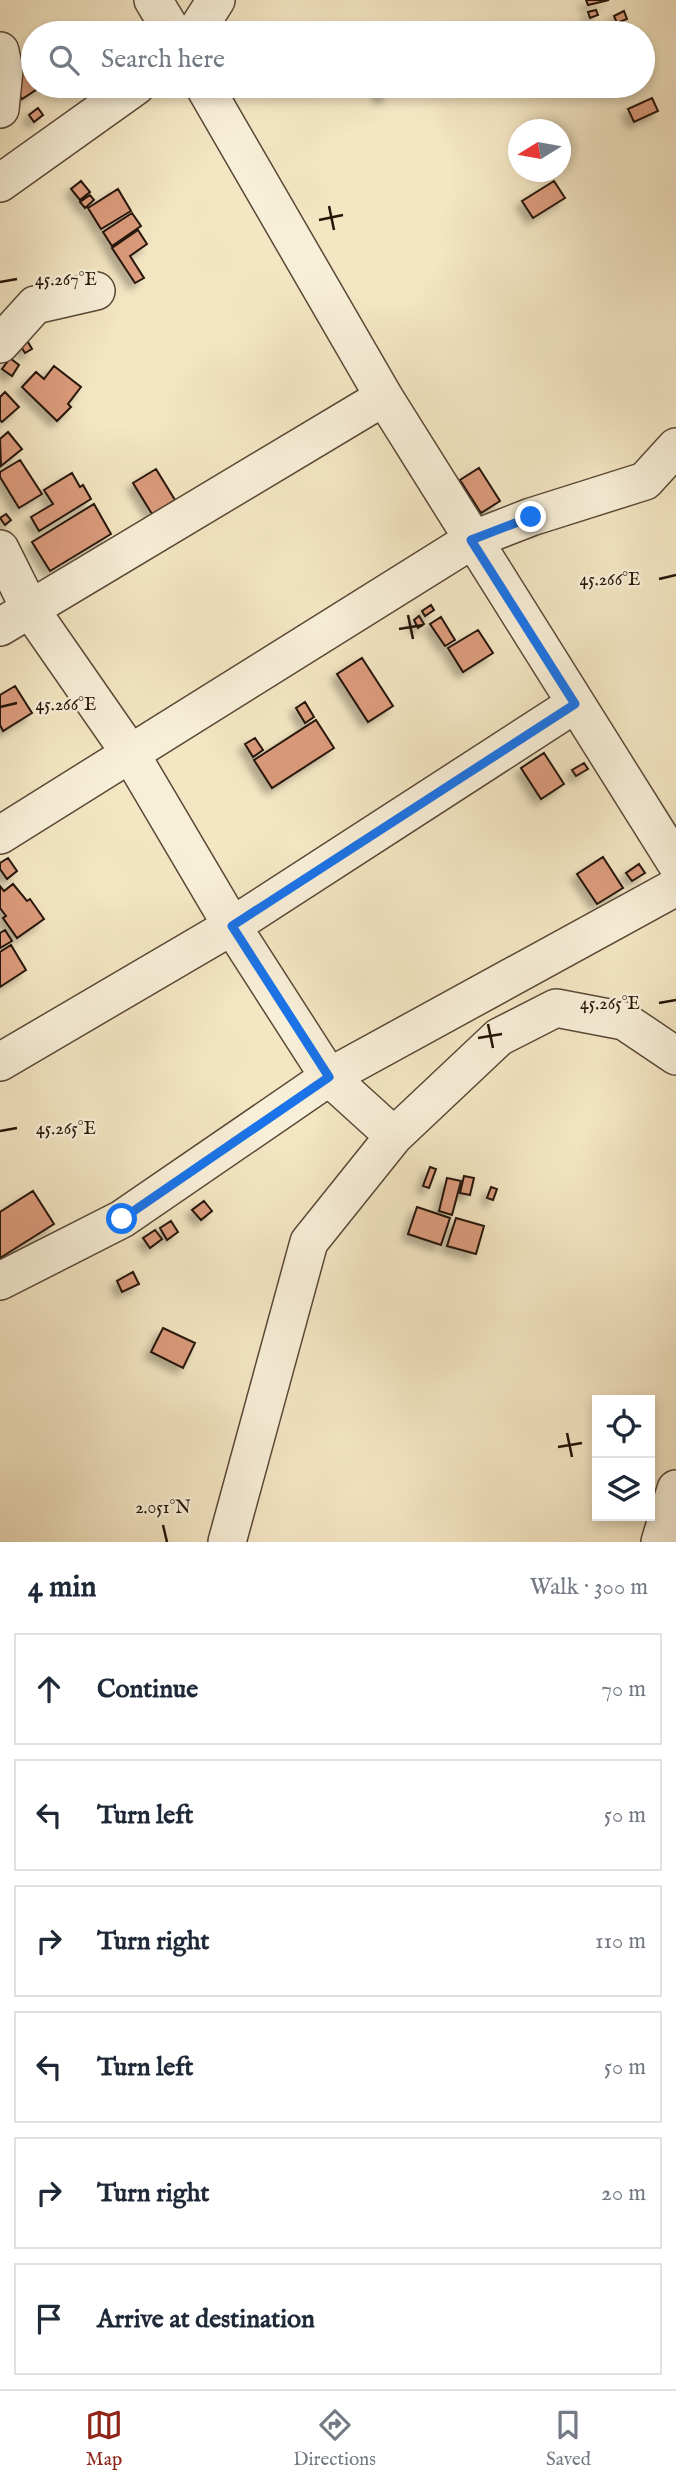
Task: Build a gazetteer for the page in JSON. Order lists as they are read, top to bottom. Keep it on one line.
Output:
{"north":"left","page":{"search":"Search here","heading":["4 min","Walk · 300 m"],"list":[["Continue","70 m"],["Turn left","50 m"],["Turn right","110 m"],["Turn left","50 m"],["Turn right","20 m"],"Arrive at destination"],"nav":["Map","Directions","Saved"]},"coordinates":["45.267°E","45.266°E","45.265°E","2.051°N"]}
